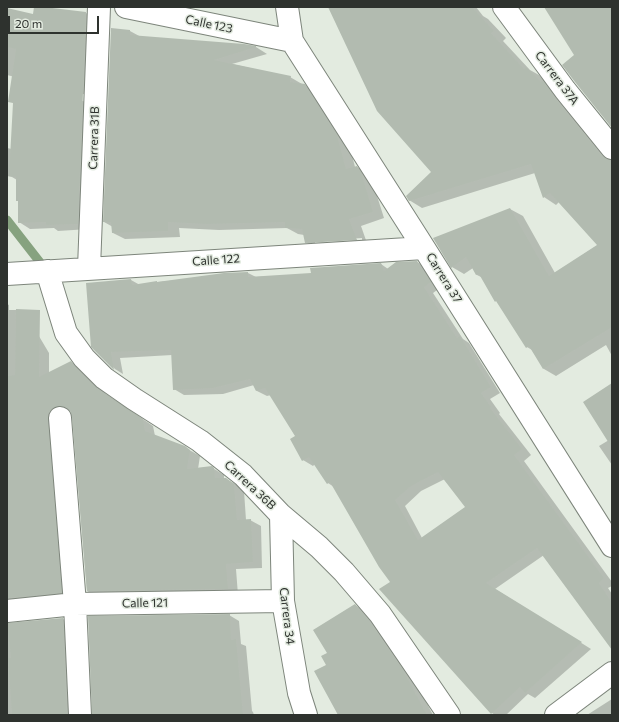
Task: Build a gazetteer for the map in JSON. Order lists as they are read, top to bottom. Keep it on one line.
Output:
{"streets":{"street":["Calle 123","Carrera 37A","Carrera 31B","Calle 122","Carrera 37","Carrera 36B","Calle 121","Carrera 34"]},"crossings":[["Calle 123","Carrera 37"],["Carrera 31B","Calle 122"],["Calle 122","Carrera 37"],["Calle 122","Carrera 36B"],["Carrera 36B","Carrera 34"],["Calle 121","Carrera 34"]],"scale_bar":"20 m"}
